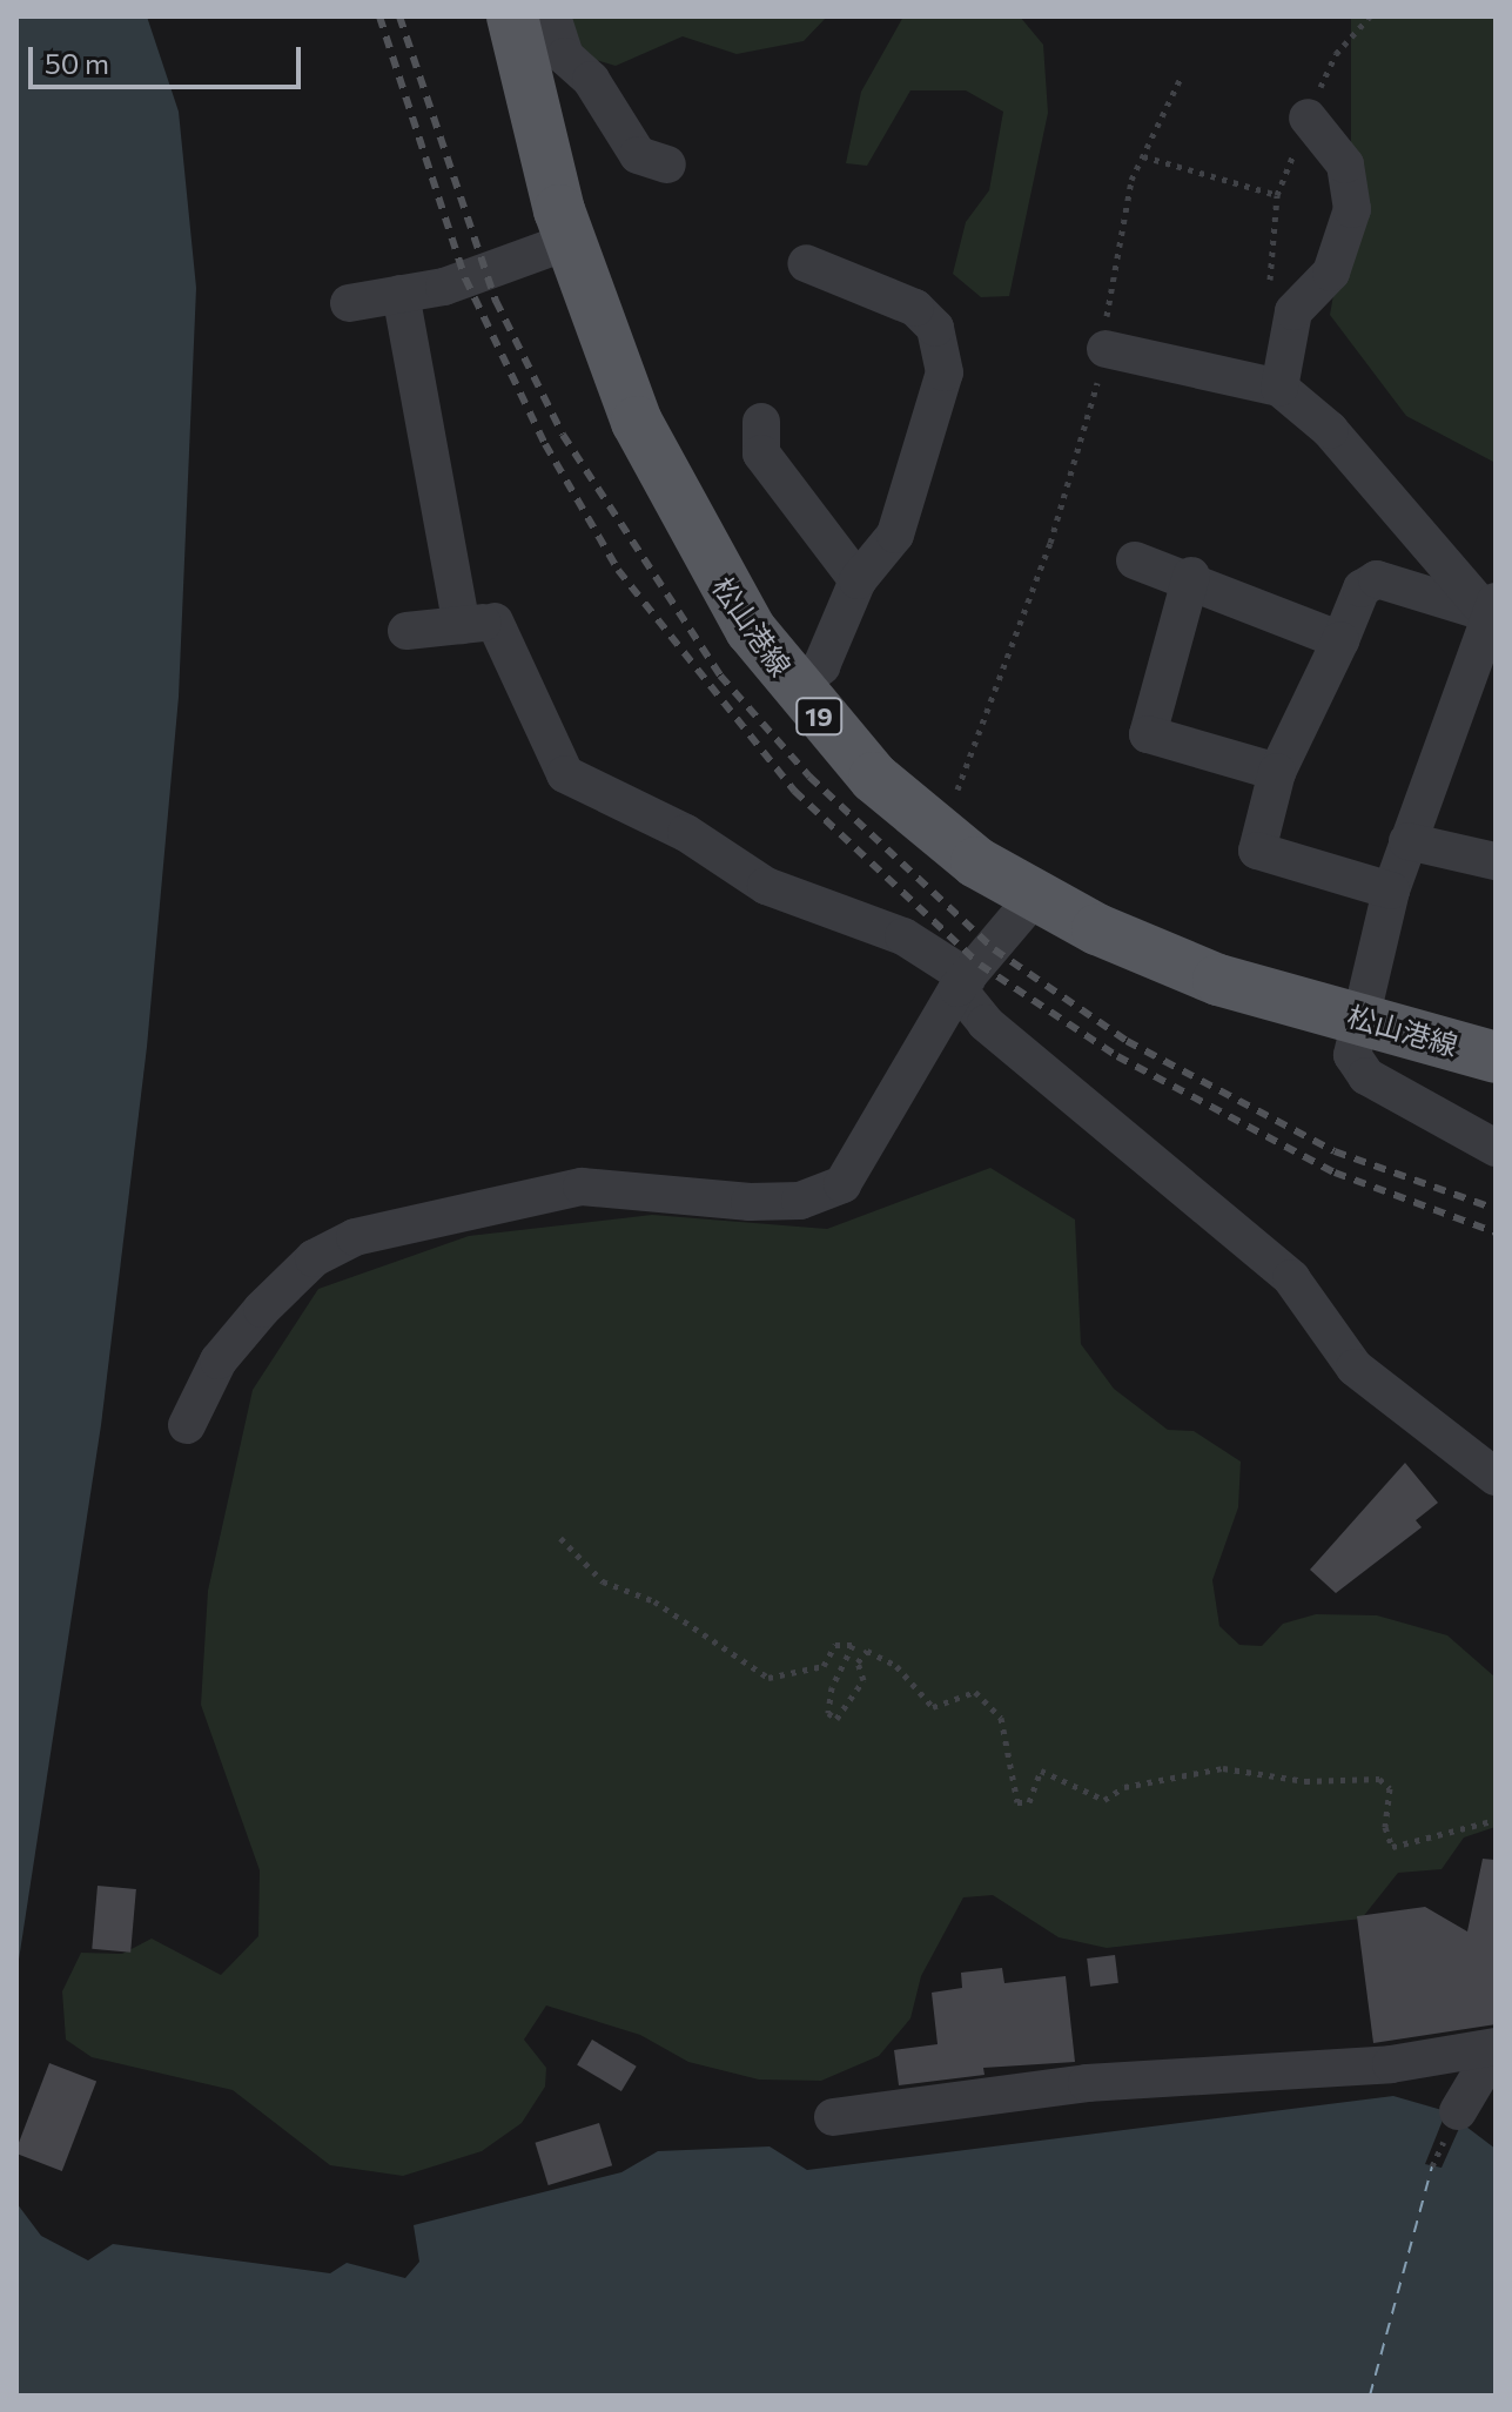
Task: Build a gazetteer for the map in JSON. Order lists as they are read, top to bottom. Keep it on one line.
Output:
{"streets":{"main road":["松山港線","19"]},"scale_bar":"50 m"}
